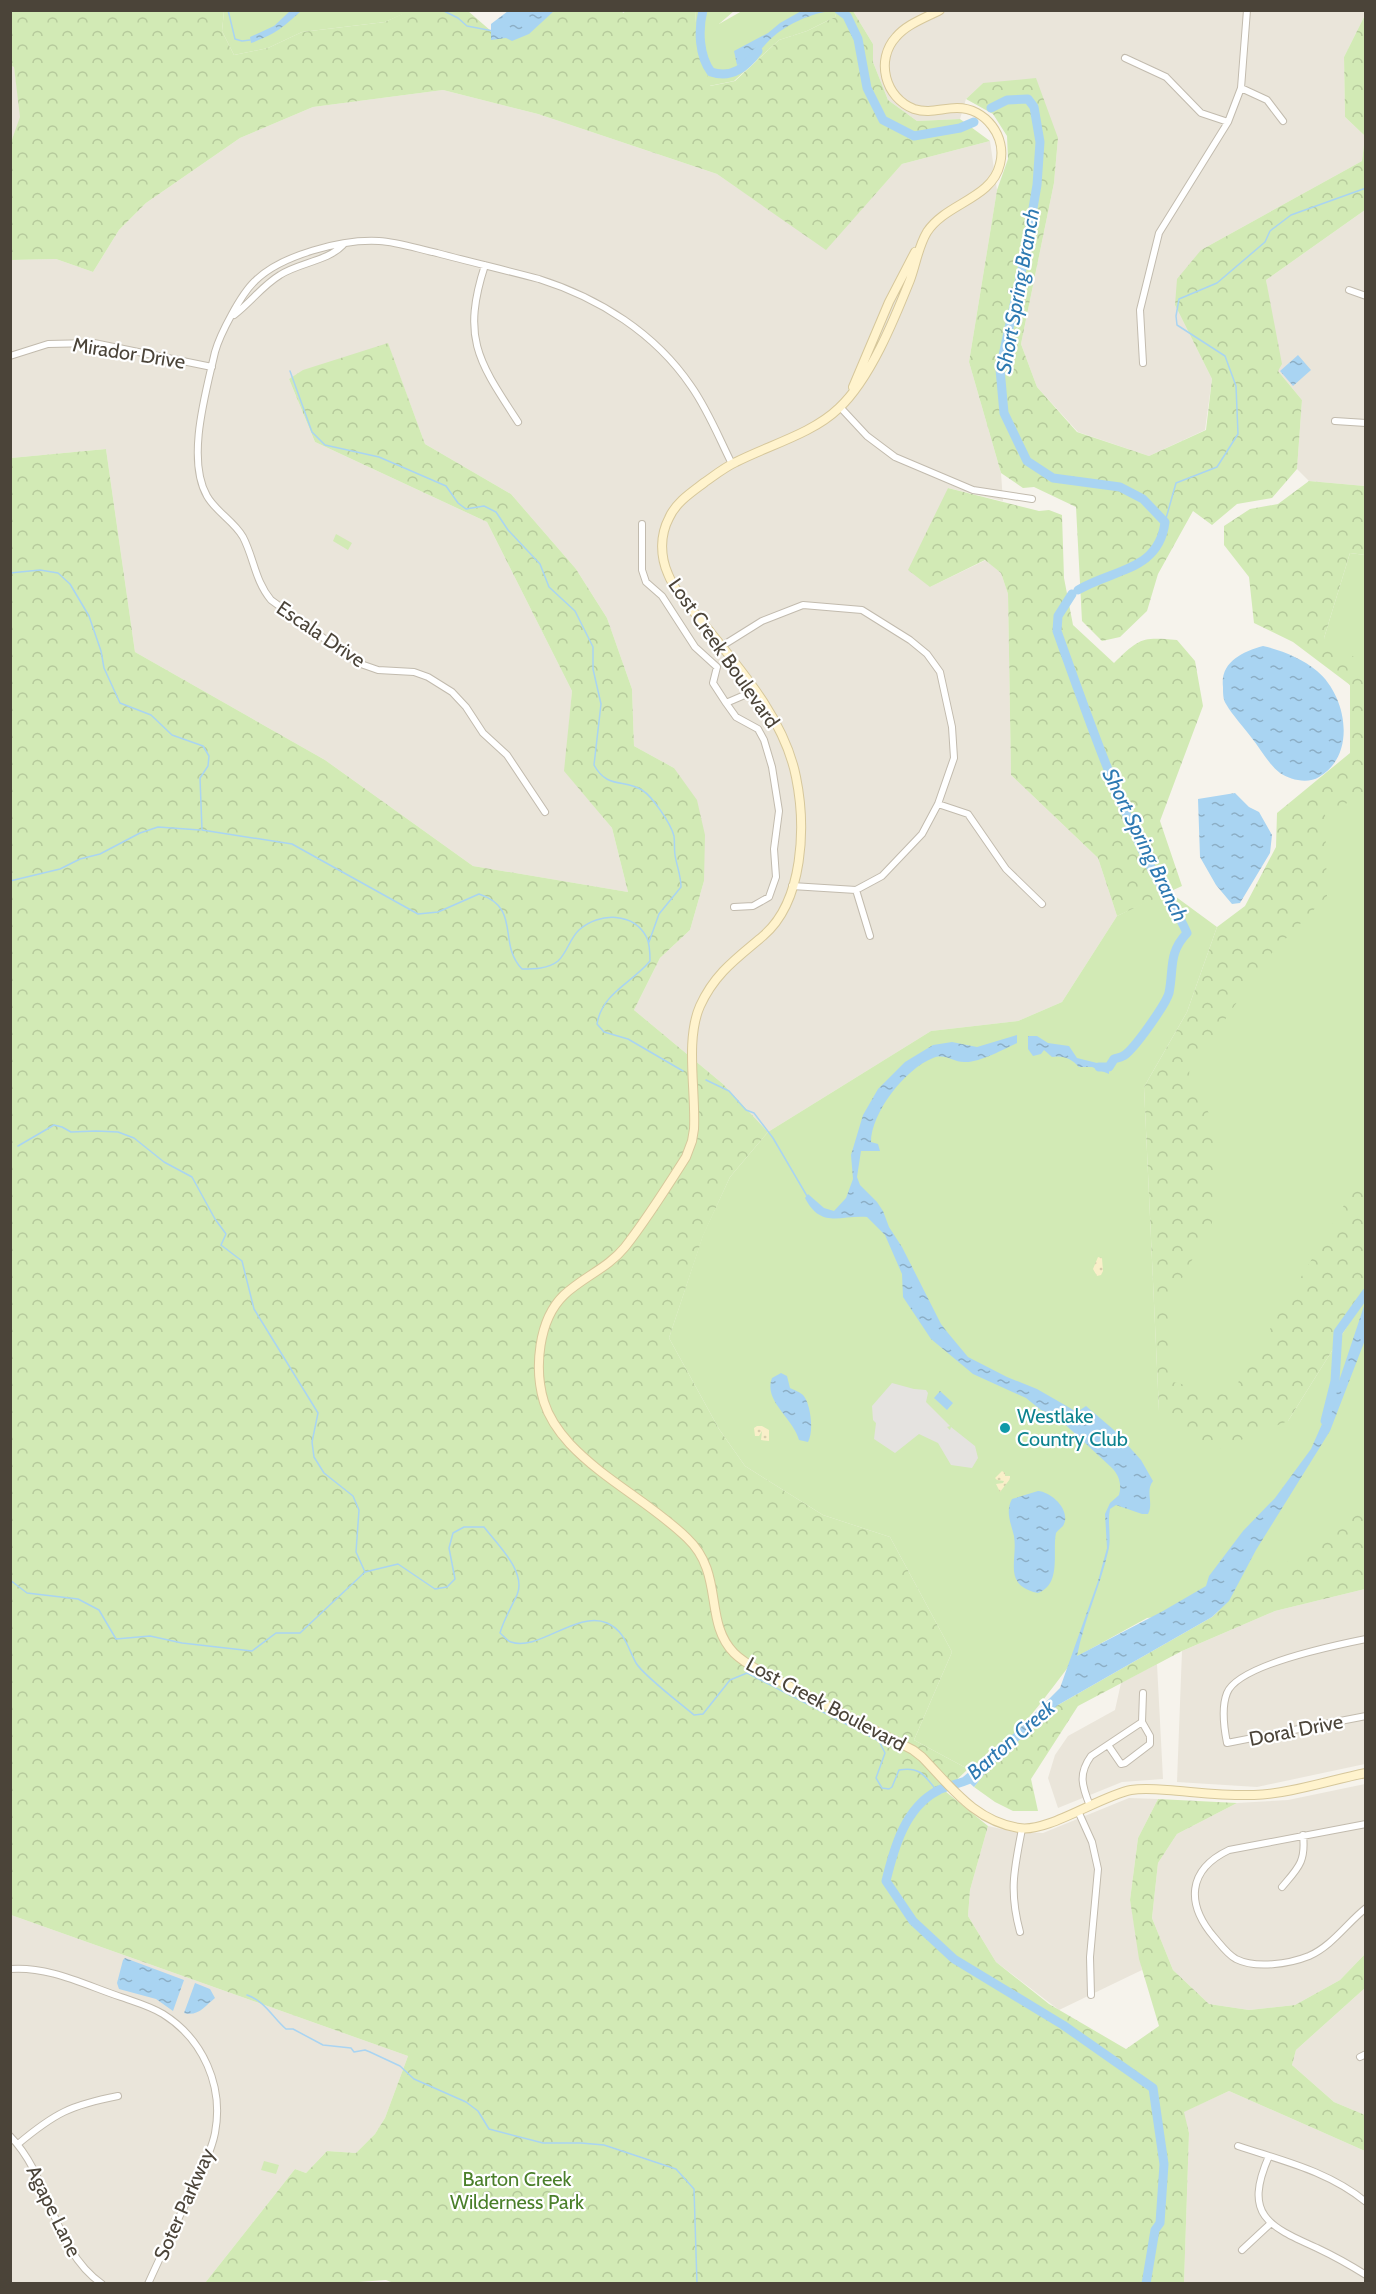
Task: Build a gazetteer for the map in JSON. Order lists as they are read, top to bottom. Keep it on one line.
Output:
{"streets":{"street":["Mirador Drive","Escala Drive","Lost Creek Boulevard","Doral Drive","Soter Parkway","Agape Lane"]},"crossings":[["Mirador Drive","Escala Drive"],["Escala Drive","Lost Creek Boulevard"]],"water":["Short Spring Branch","Barton Creek"],"parks":["Barton Creek Wilderness Park"],"places":["Westlake Country Club"]}
